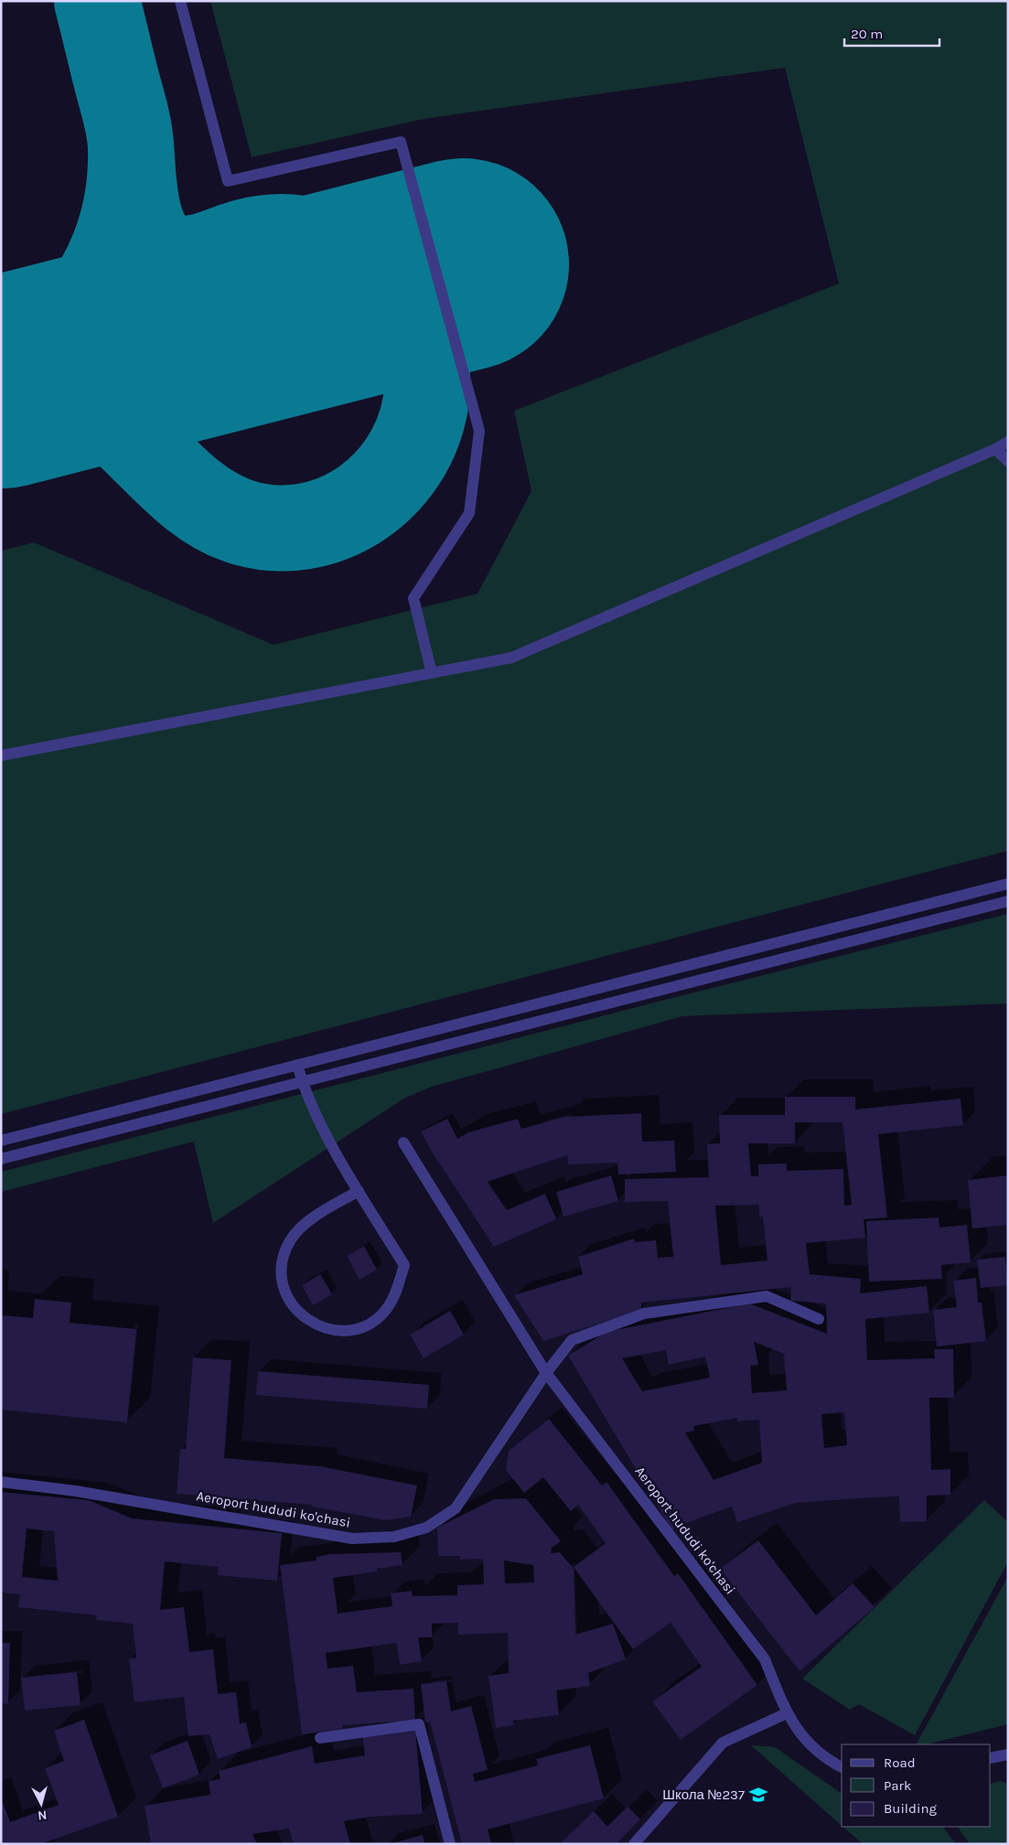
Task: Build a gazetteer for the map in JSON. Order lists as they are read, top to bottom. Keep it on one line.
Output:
{"streets":{"street":["Aeroport hududi ko'chasi"]},"places":{"school or university":["Школа №237"]},"legend":["Road","Park","Building"],"scale_bar":"20 m","north":"bottom"}
